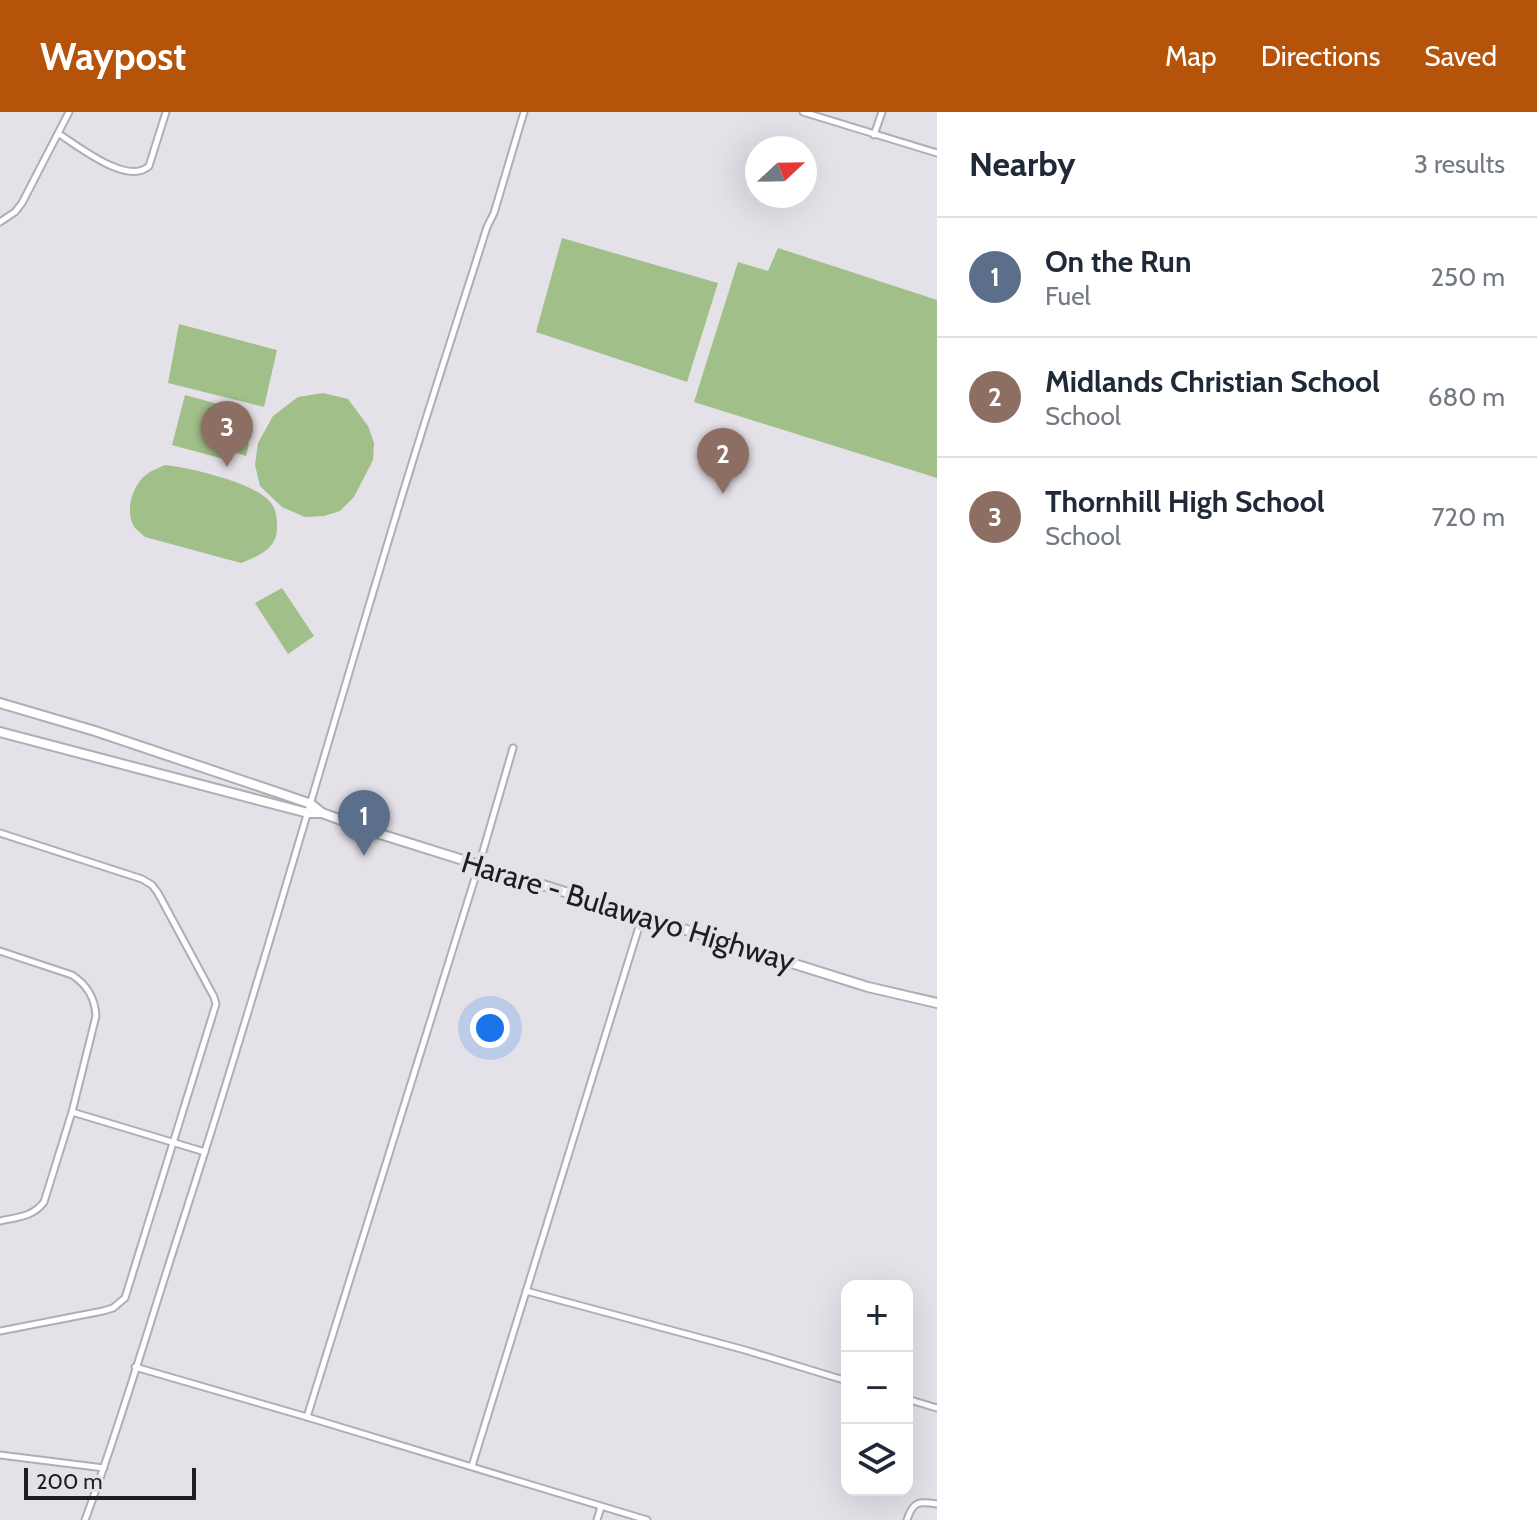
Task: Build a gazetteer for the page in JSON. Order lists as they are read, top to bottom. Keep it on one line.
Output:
{"streets":{"highway":["Harare - Bulawayo Highway"]},"scale_bar":"200 m","north":"right","page":{"header":"Waypost","nav":["Map","Directions","Saved"],"heading":["Nearby","3 results"],"list":[{"mark":"1","name":"On the Run","note":"Fuel","value":"250 m"},{"mark":"2","name":"Midlands Christian School","note":"School","value":"680 m"},{"mark":"3","name":"Thornhill High School","note":"School","value":"720 m"}],"pins":["3","2","1"],"map_buttons":["+","−"],"scale":"200 m"}}
